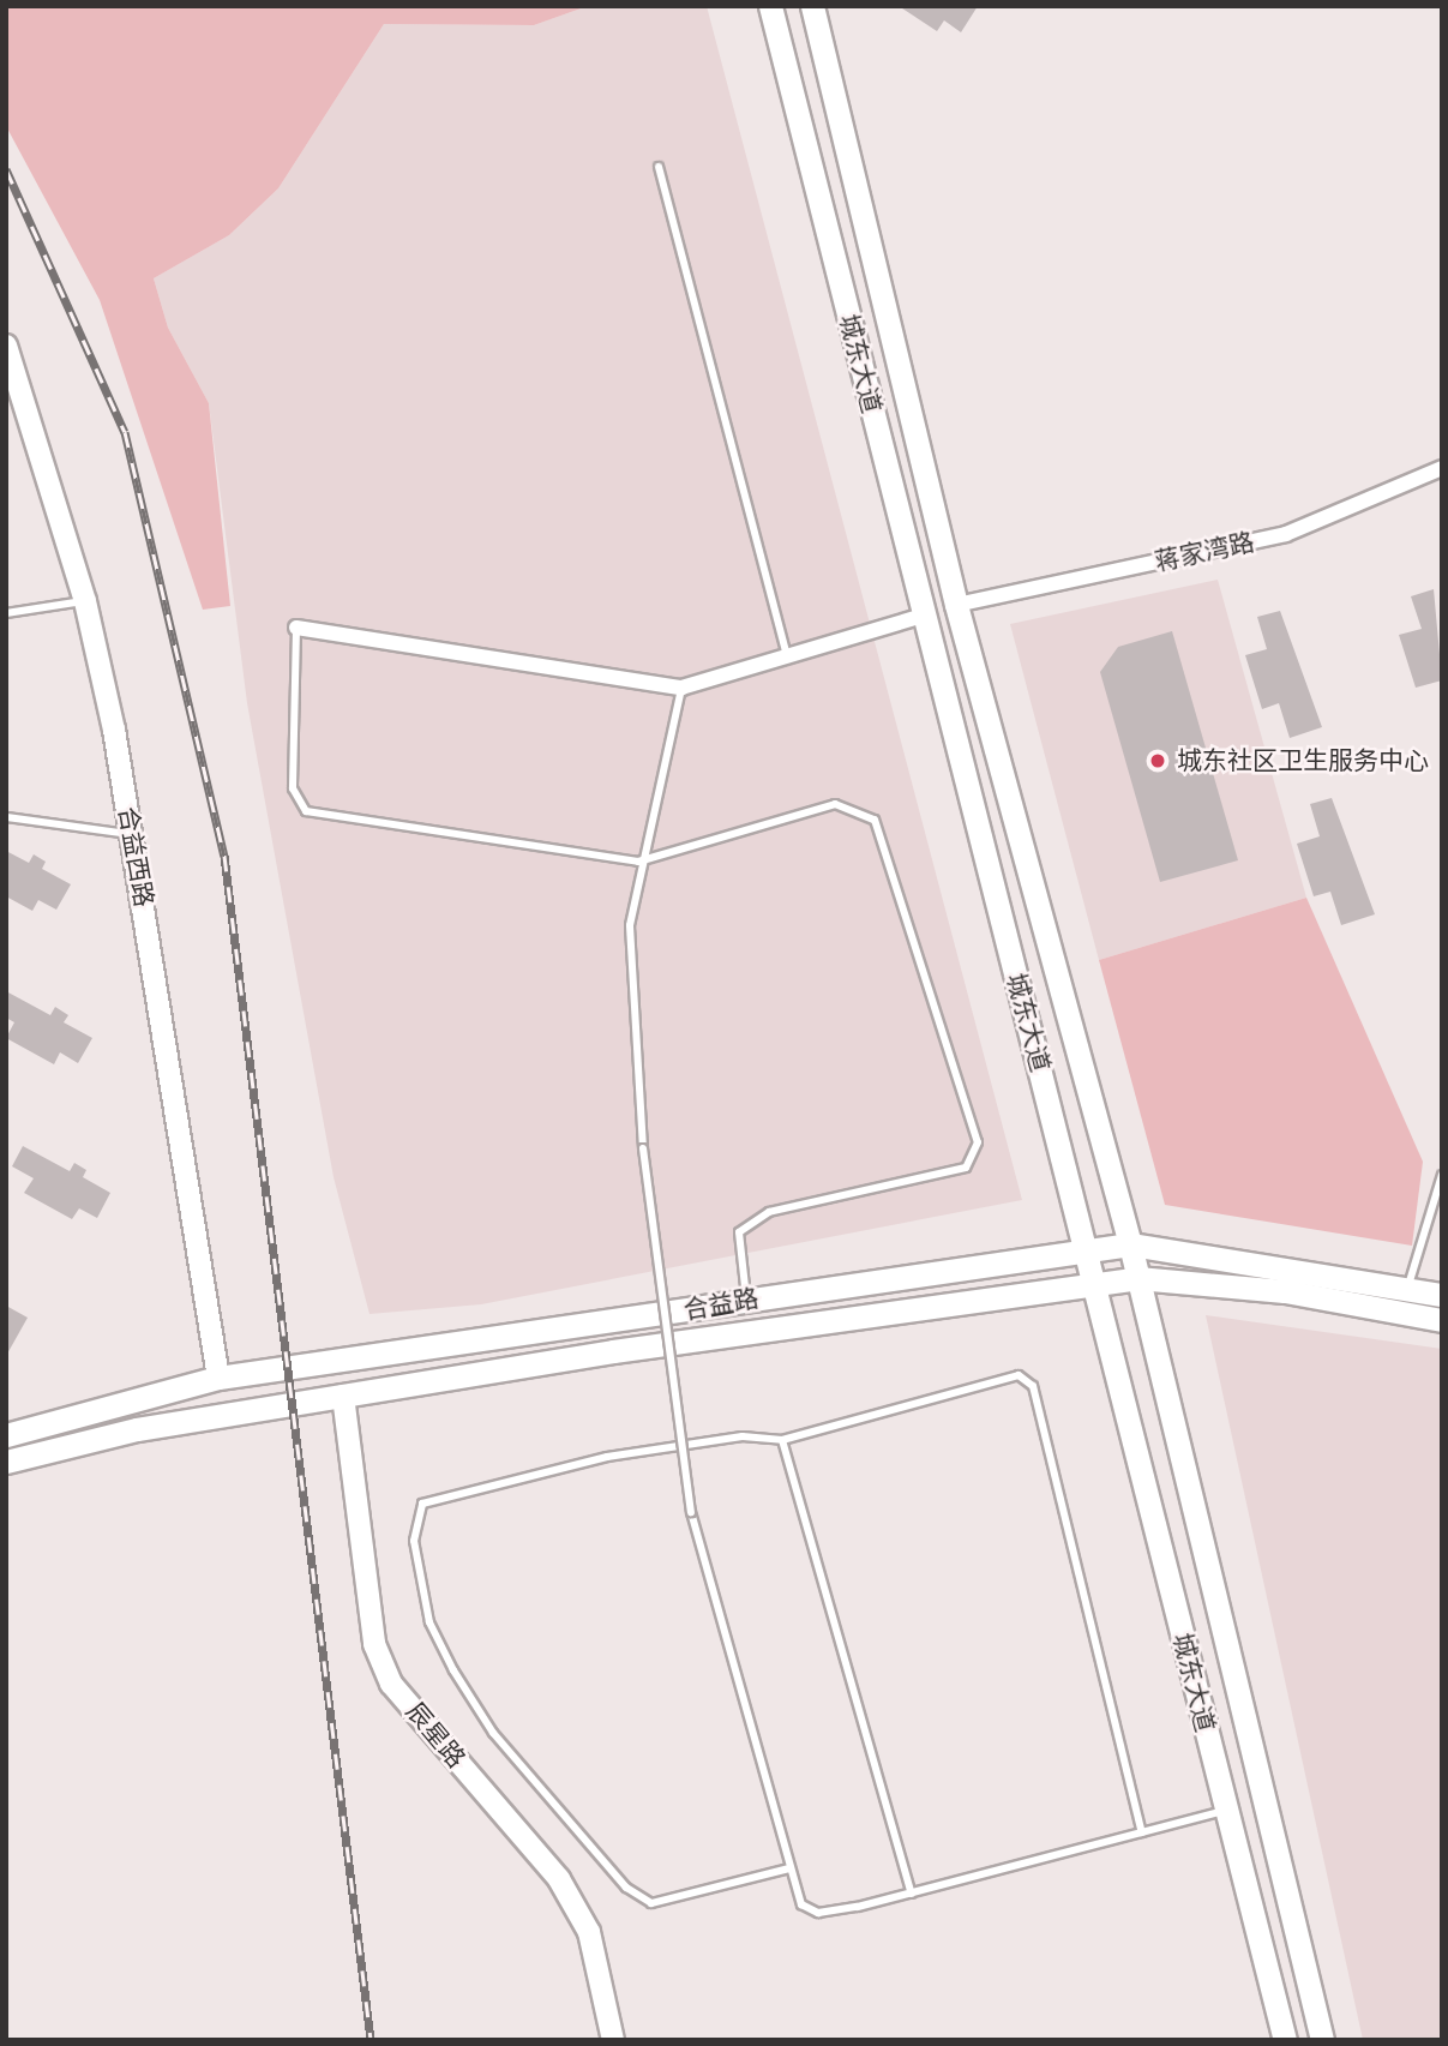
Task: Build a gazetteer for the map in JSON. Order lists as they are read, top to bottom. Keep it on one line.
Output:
{"streets":{"main road":["城东大道","合益路"],"street":["蒋家湾路","合益西路","辰星路"]},"crossings":[["城东大道","蒋家湾路"],["城东大道","合益路"],["合益西路","合益路"],["合益路","辰星路"]],"places":["城东社区卫生服务中心"]}
